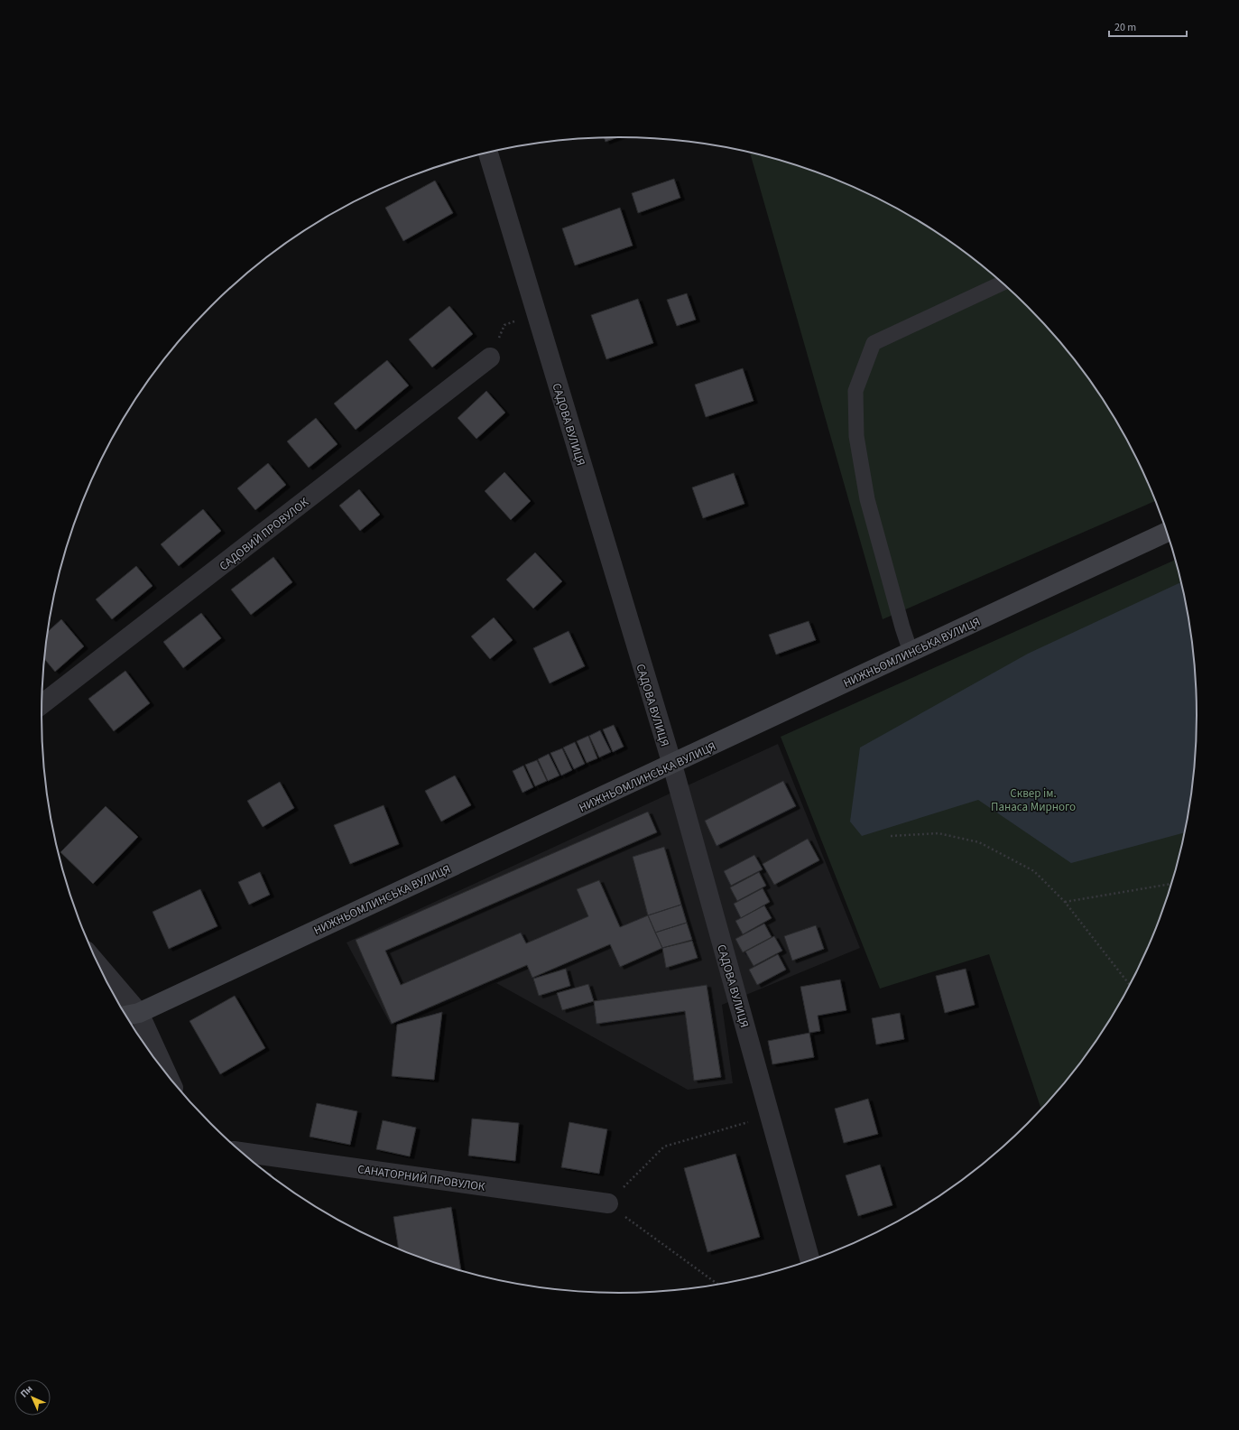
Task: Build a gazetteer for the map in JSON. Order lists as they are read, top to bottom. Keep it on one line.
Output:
{"streets":{"main road":["НИЖНЬОМЛИНСЬКА ВУЛИЦЯ"],"street":["САДОВА ВУЛИЦЯ","САДОВИЙ ПРОВУЛОК","САНАТОРНИЙ ПРОВУЛОК"]},"crossings":[["САДОВА ВУЛИЦЯ","НИЖНЬОМЛИНСЬКА ВУЛИЦЯ"]],"parks":["Сквер ім. Панаса Мирного"],"scale_bar":"20 m","north":"top left"}
